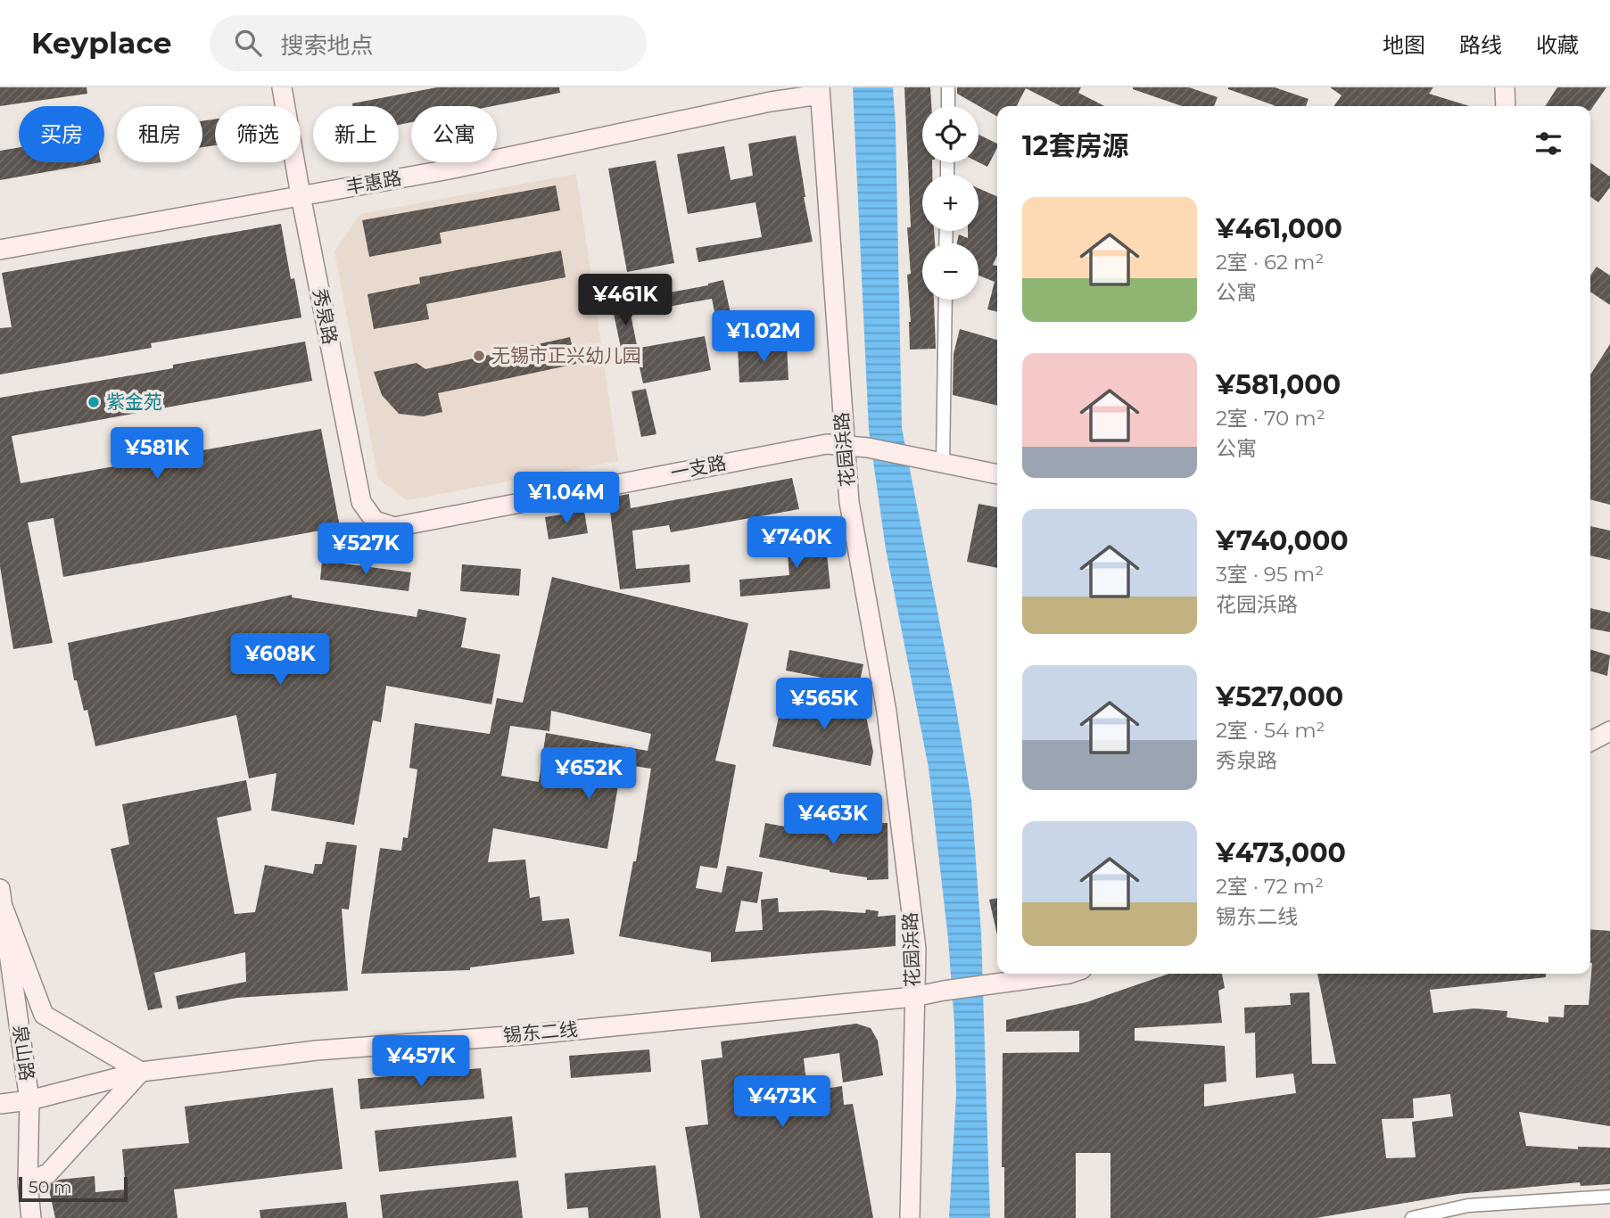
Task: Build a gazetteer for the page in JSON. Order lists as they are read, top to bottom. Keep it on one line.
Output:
{"streets":{"street":["丰惠路","秀泉路","花园浜路","一支路","锡东二线","泉山路"]},"crossings":[["丰惠路","秀泉路"],["丰惠路","花园浜路"],["秀泉路","一支路"],["花园浜路","一支路"],["花园浜路","锡东二线"],["锡东二线","泉山路"]],"places":["无锡市正兴幼儿园","紫金苑"],"scale_bar":"50 m","page":{"header":"Keyplace","search":"搜索地点","nav":["地图","路线","收藏"],"map_buttons":["+","−"],"chip":["买房","租房","筛选","新上","公寓"],"heading":"12套房源","list":[{"name":"¥461,000","note":"2室 · 62 m² · 公寓"},{"name":"¥581,000","note":"2室 · 70 m² · 公寓"},{"name":"¥740,000","note":"3室 · 95 m² · 花园浜路"},{"name":"¥527,000","note":"2室 · 54 m² · 秀泉路"},{"name":"¥473,000","note":"2室 · 72 m² · 锡东二线"}],"price":["¥461K","¥1.02M","¥581K","¥1.04M","¥740K","¥527K","¥608K","¥565K","¥652K","¥463K","¥457K","¥473K"],"scale":"50 m"}}
